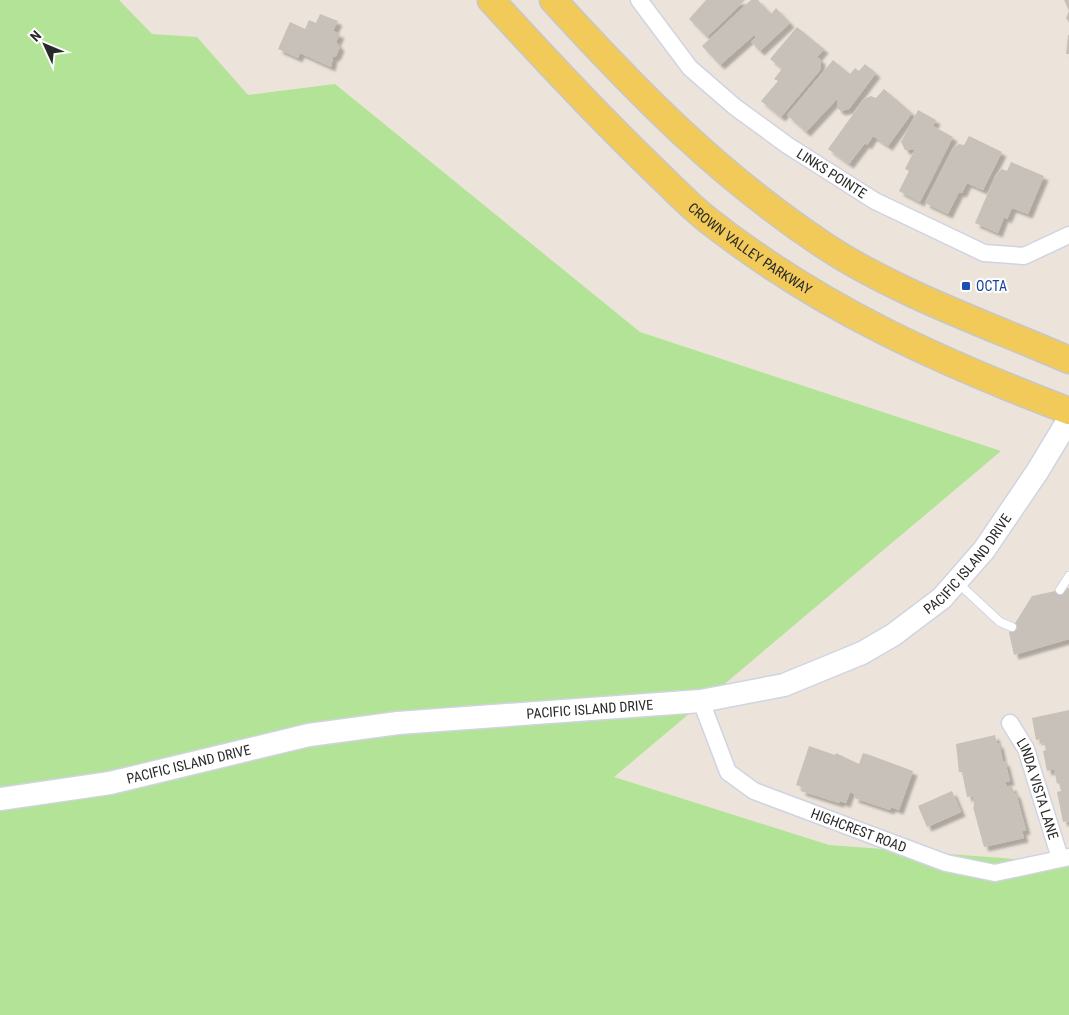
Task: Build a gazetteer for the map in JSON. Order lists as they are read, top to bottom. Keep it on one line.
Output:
{"streets":{"main road":["CROWN VALLEY PARKWAY","PACIFIC ISLAND DRIVE"],"street":["LINKS POINTE","LINDA VISTA LANE","HIGHCREST ROAD"]},"crossings":[["PACIFIC ISLAND DRIVE","HIGHCREST ROAD"],["LINDA VISTA LANE","HIGHCREST ROAD"]],"places":{"transit":["OCTA"]},"north":"top left"}
